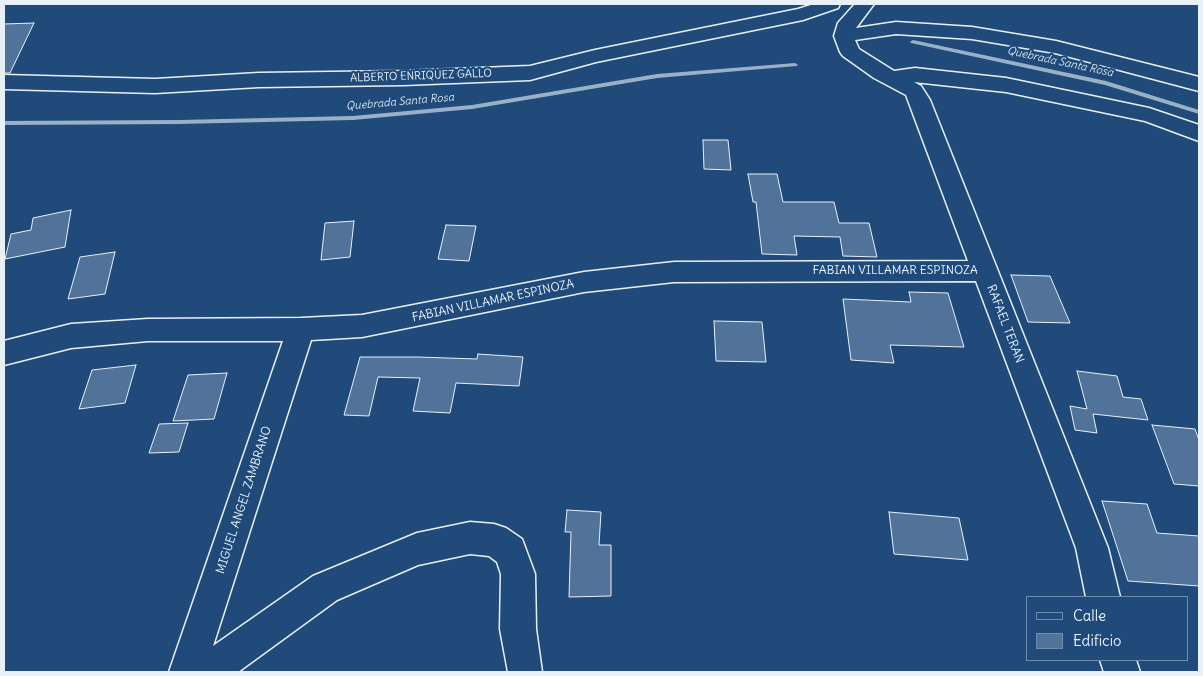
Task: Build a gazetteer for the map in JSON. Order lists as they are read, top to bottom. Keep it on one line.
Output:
{"streets":{"street":["ALBERTO ENRIQUEZ GALLO","FABIAN VILLAMAR ESPINOZA","RAFAEL TERAN","MIGUEL ANGEL ZAMBRANO"]},"crossings":[["FABIAN VILLAMAR ESPINOZA","RAFAEL TERAN"],["FABIAN VILLAMAR ESPINOZA","MIGUEL ANGEL ZAMBRANO"]],"water":["Quebrada Santa Rosa"],"legend":["Calle","Edificio"]}
